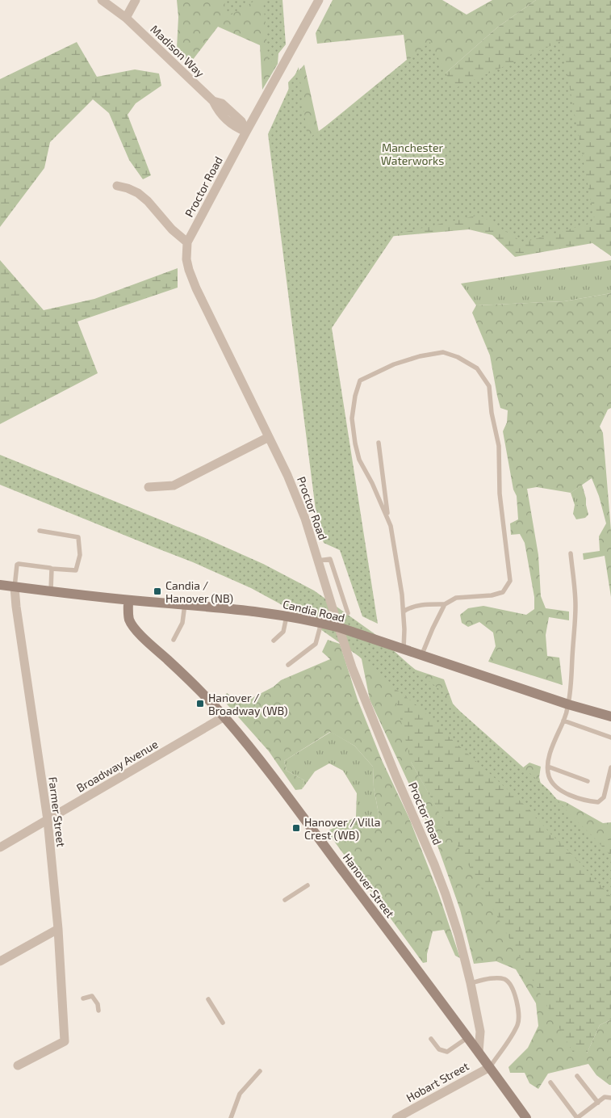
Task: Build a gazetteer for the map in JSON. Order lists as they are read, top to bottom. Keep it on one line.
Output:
{"streets":{"main road":["Candia Road","Hanover Street"],"street":["Madison Way","Proctor Road","Broadway Avenue","Farmer Street","Hobart Street"]},"crossings":[["Madison Way","Proctor Road"],["Proctor Road","Candia Road"],["Proctor Road","Hanover Street"],["Candia Road","Farmer Street"],["Candia Road","Hanover Street"],["Broadway Avenue","Farmer Street"],["Broadway Avenue","Hanover Street"],["Hanover Street","Hobart Street"]],"parks":["Manchester Waterworks"],"places":{"transit":["Candia / Hanover (NB)","Hanover / Broadway (WB)","Hanover / Villa Crest (WB)"]}}
